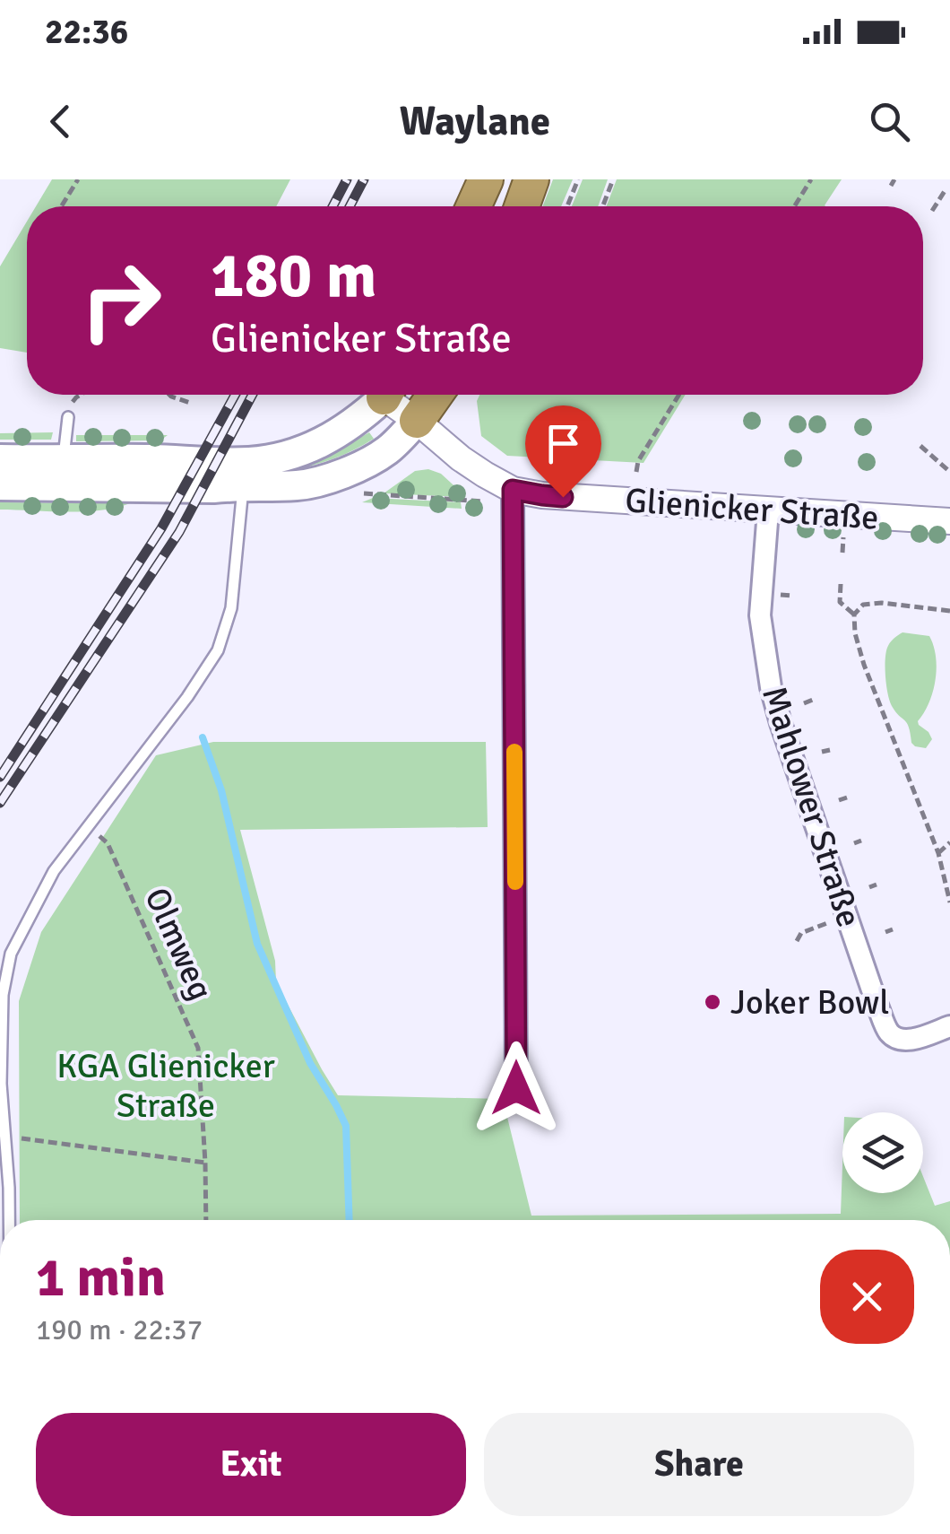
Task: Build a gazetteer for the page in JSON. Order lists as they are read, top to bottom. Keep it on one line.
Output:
{"streets":{"main road":["Glienicker Straße"],"street":["Mahlower Straße"],"path":["Olmweg"]},"crossings":[["Glienicker Straße","Mahlower Straße"]],"parks":["KGA Glienicker Straße"],"places":["Joker Bowl"],"page":{"status":"22:36","header":"Waylane","turn":["180 m","Glienicker Straße"],"heading":["1 min","190 m · 22:37"],"buttons":["Exit","Share"]}}
